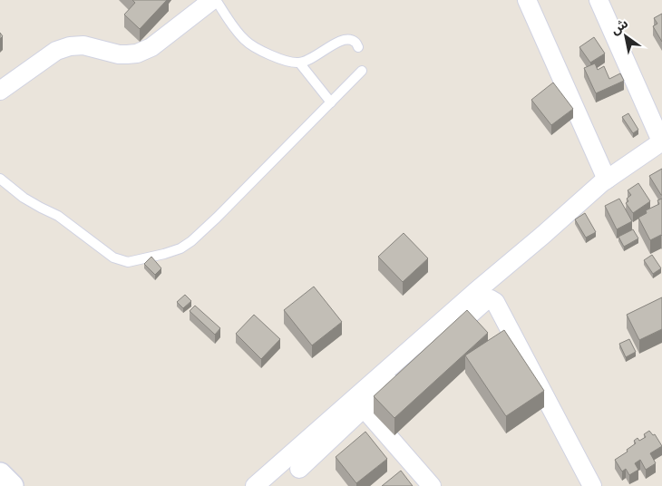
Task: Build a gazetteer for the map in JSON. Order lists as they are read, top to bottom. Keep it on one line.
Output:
{"north":"top left"}
